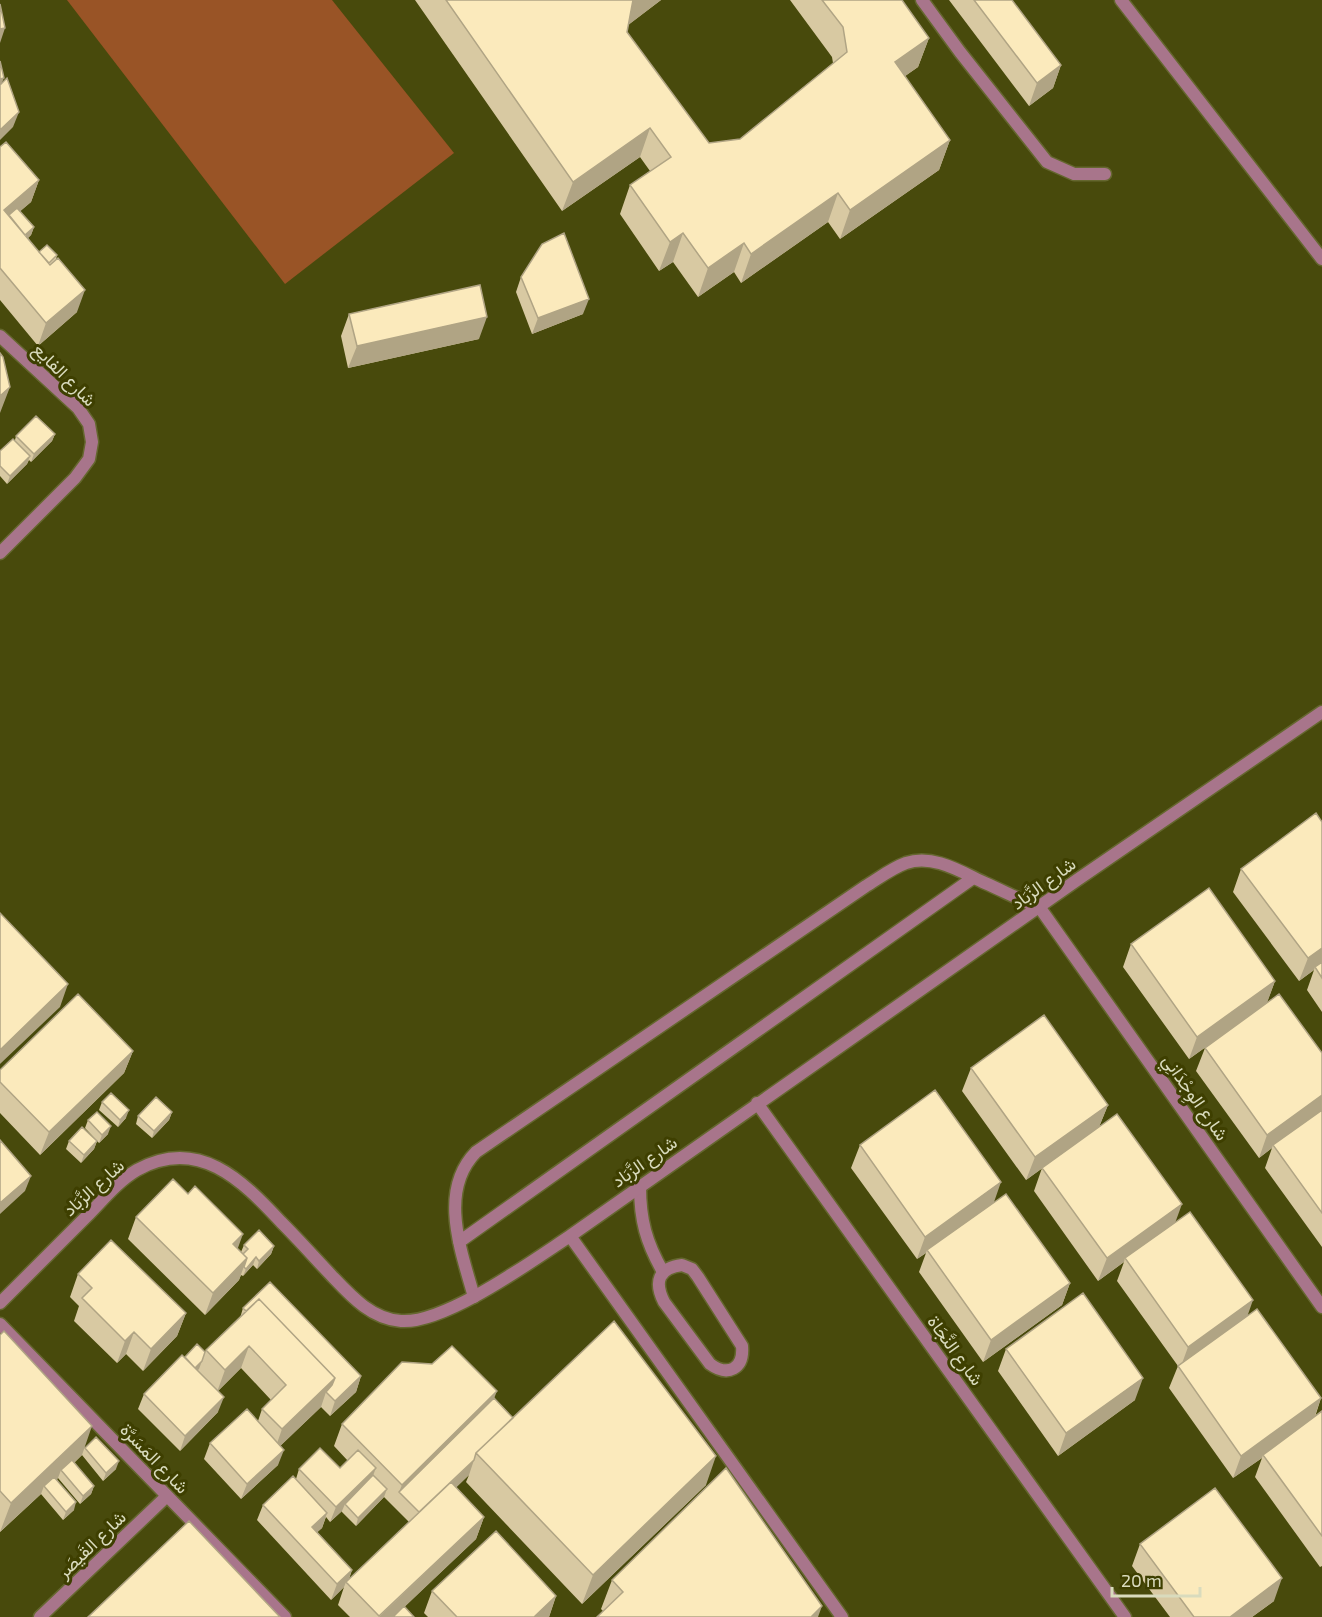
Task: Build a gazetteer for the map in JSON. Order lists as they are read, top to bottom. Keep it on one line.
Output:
{"streets":{"street":["شارع الفايع","شارع الزَّبَاد","شارع الوِجْدَانِي","شارع النَّجَاة","شارع المَسَرَّة","شارع القَيصَر"]},"crossings":[["شارع الزَّبَاد","شارع الوِجْدَانِي"],["شارع الزَّبَاد","شارع النَّجَاة"],["شارع المَسَرَّة","شارع القَيصَر"]],"scale_bar":"20 m"}
